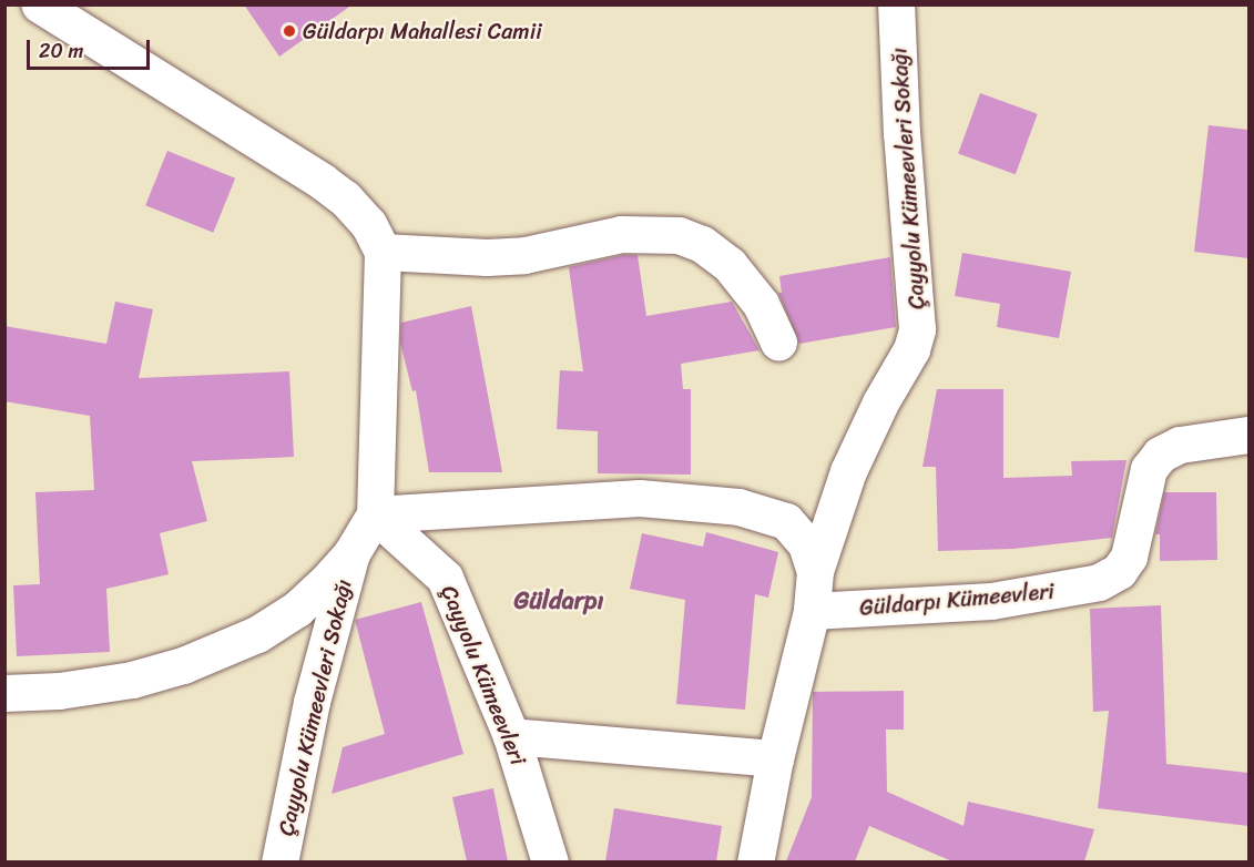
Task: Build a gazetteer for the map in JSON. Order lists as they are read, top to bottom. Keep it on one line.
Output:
{"streets":{"street":["Çayyolu Kümeevleri Sokağı","Güldarpı Kümeevleri","Çayyolu Kümeevleri"]},"crossings":[["Çayyolu Kümeevleri Sokağı","Güldarpı Kümeevleri"],["Çayyolu Kümeevleri Sokağı","Çayyolu Kümeevleri"]],"districts":["Güldarpı"],"places":["Güldarpı Mahallesi Camii"],"scale_bar":"20 m"}
